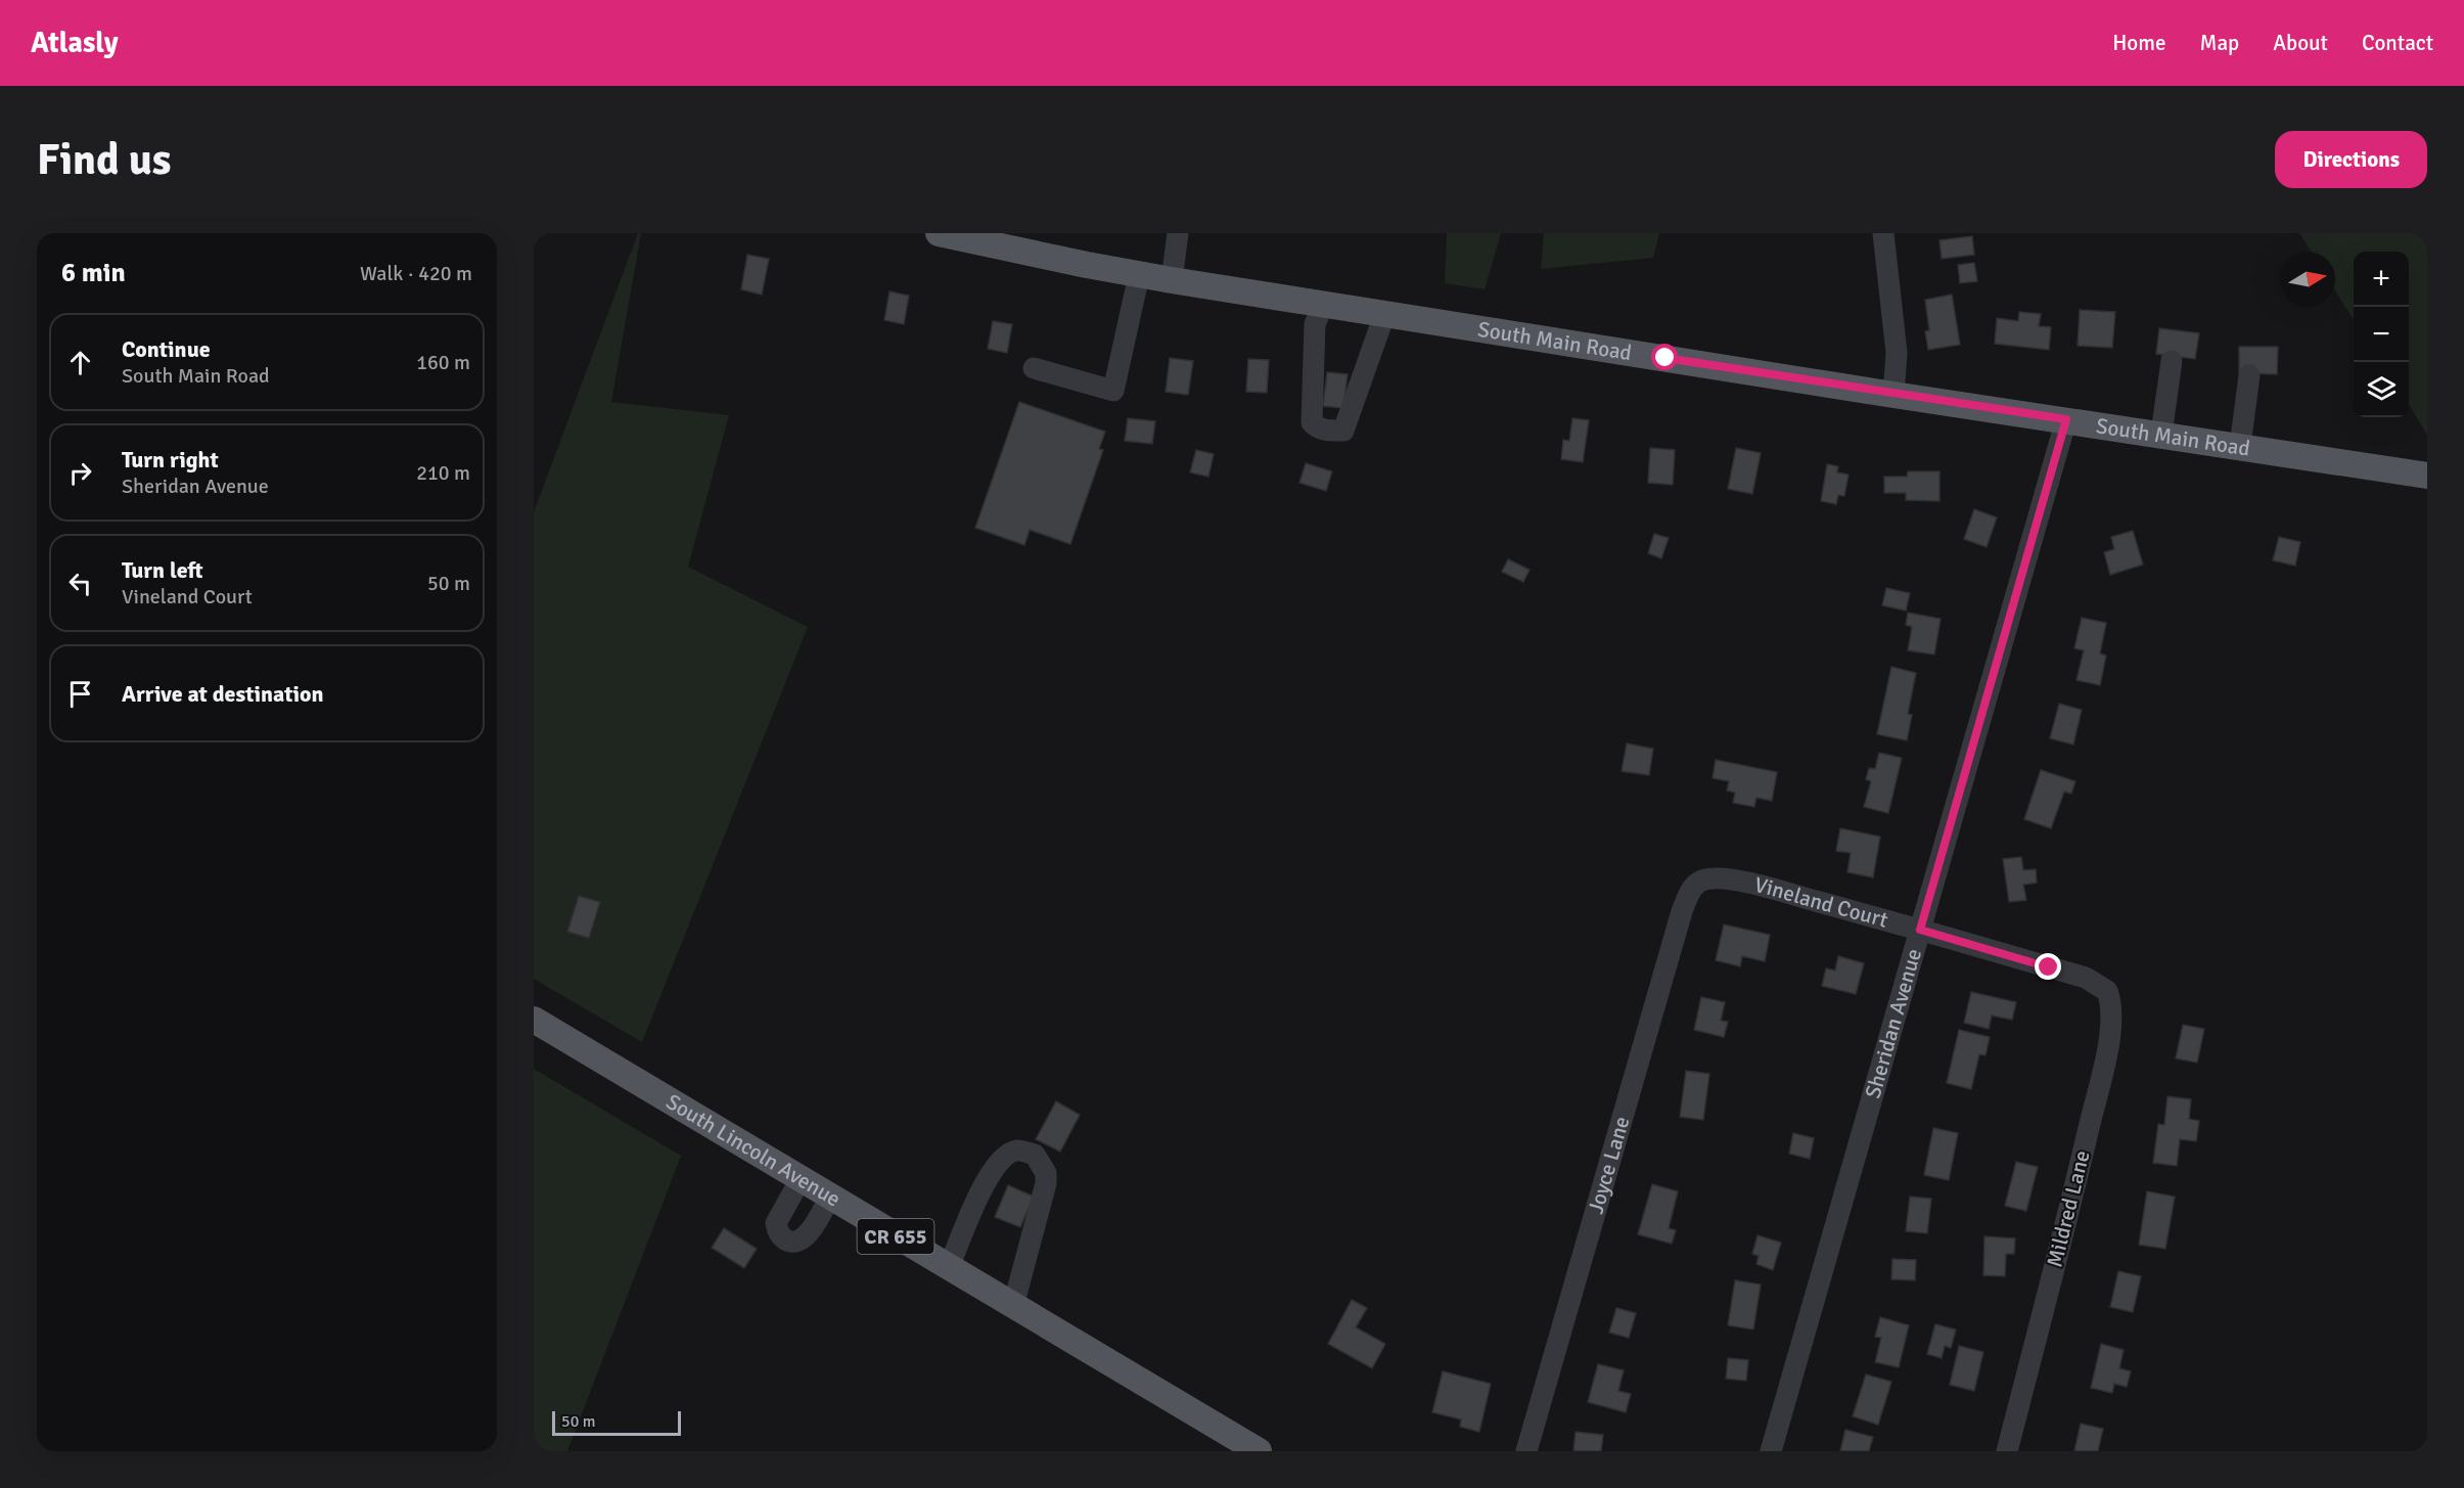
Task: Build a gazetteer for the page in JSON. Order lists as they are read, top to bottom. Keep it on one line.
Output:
{"streets":{"main road":["South Main Road","South Lincoln Avenue","CR 655"],"street":["Vineland Court","Sheridan Avenue","Joyce Lane","Mildred Lane"]},"crossings":[["South Main Road","Sheridan Avenue"],["Vineland Court","Sheridan Avenue"],["Vineland Court","Joyce Lane"],["Vineland Court","Mildred Lane"]],"scale_bar":"50 m","north":"right","page":{"header":"Atlasly","nav":["Home","Map","About","Contact"],"buttons":"Directions","title":"Find us","heading":["6 min","Walk · 420 m"],"map_buttons":["+","−"],"list":[["Continue","South Main Road","160 m"],["Turn right","Sheridan Avenue","210 m"],["Turn left","Vineland Court","50 m"],"Arrive at destination"],"scale":"50 m"}}
